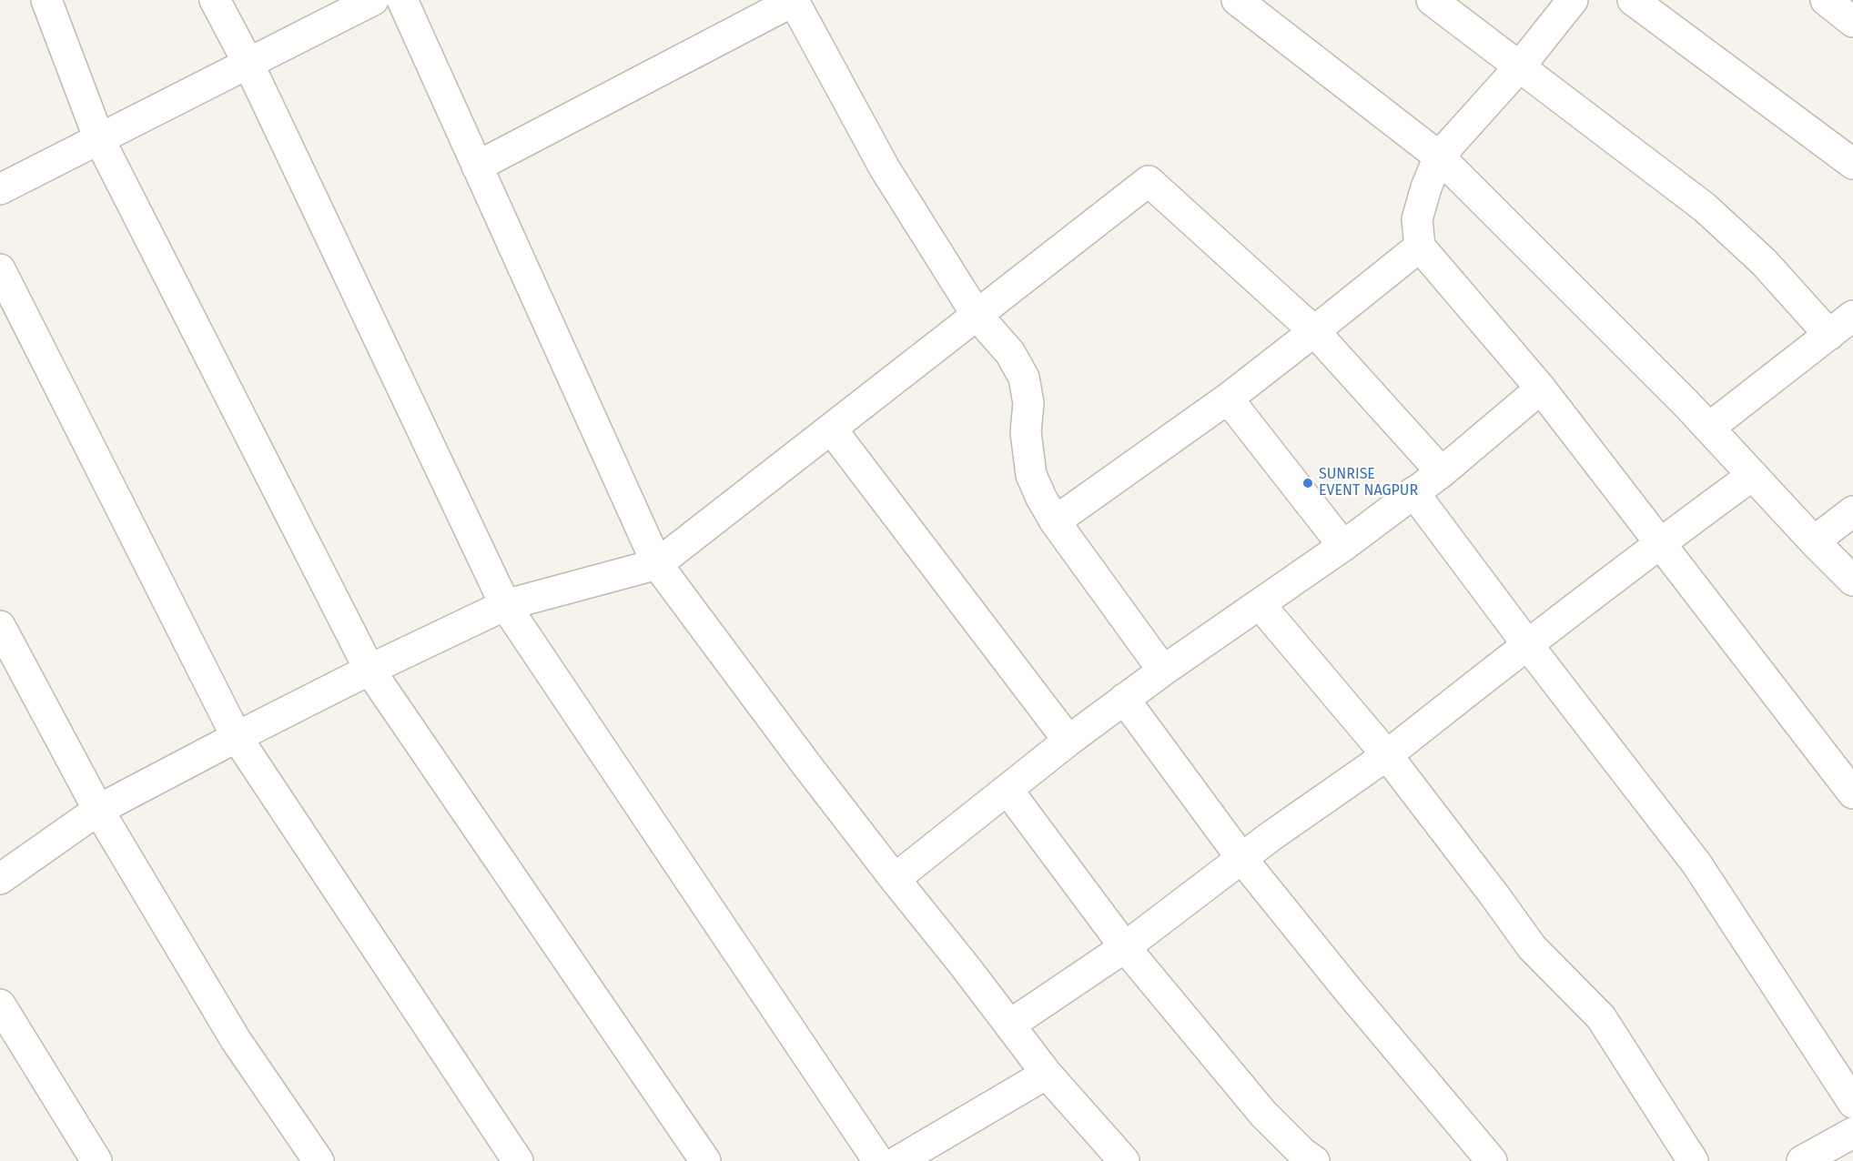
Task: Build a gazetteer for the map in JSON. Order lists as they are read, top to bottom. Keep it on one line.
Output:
{"places":["SUNRISE EVENT NAGPUR"]}
